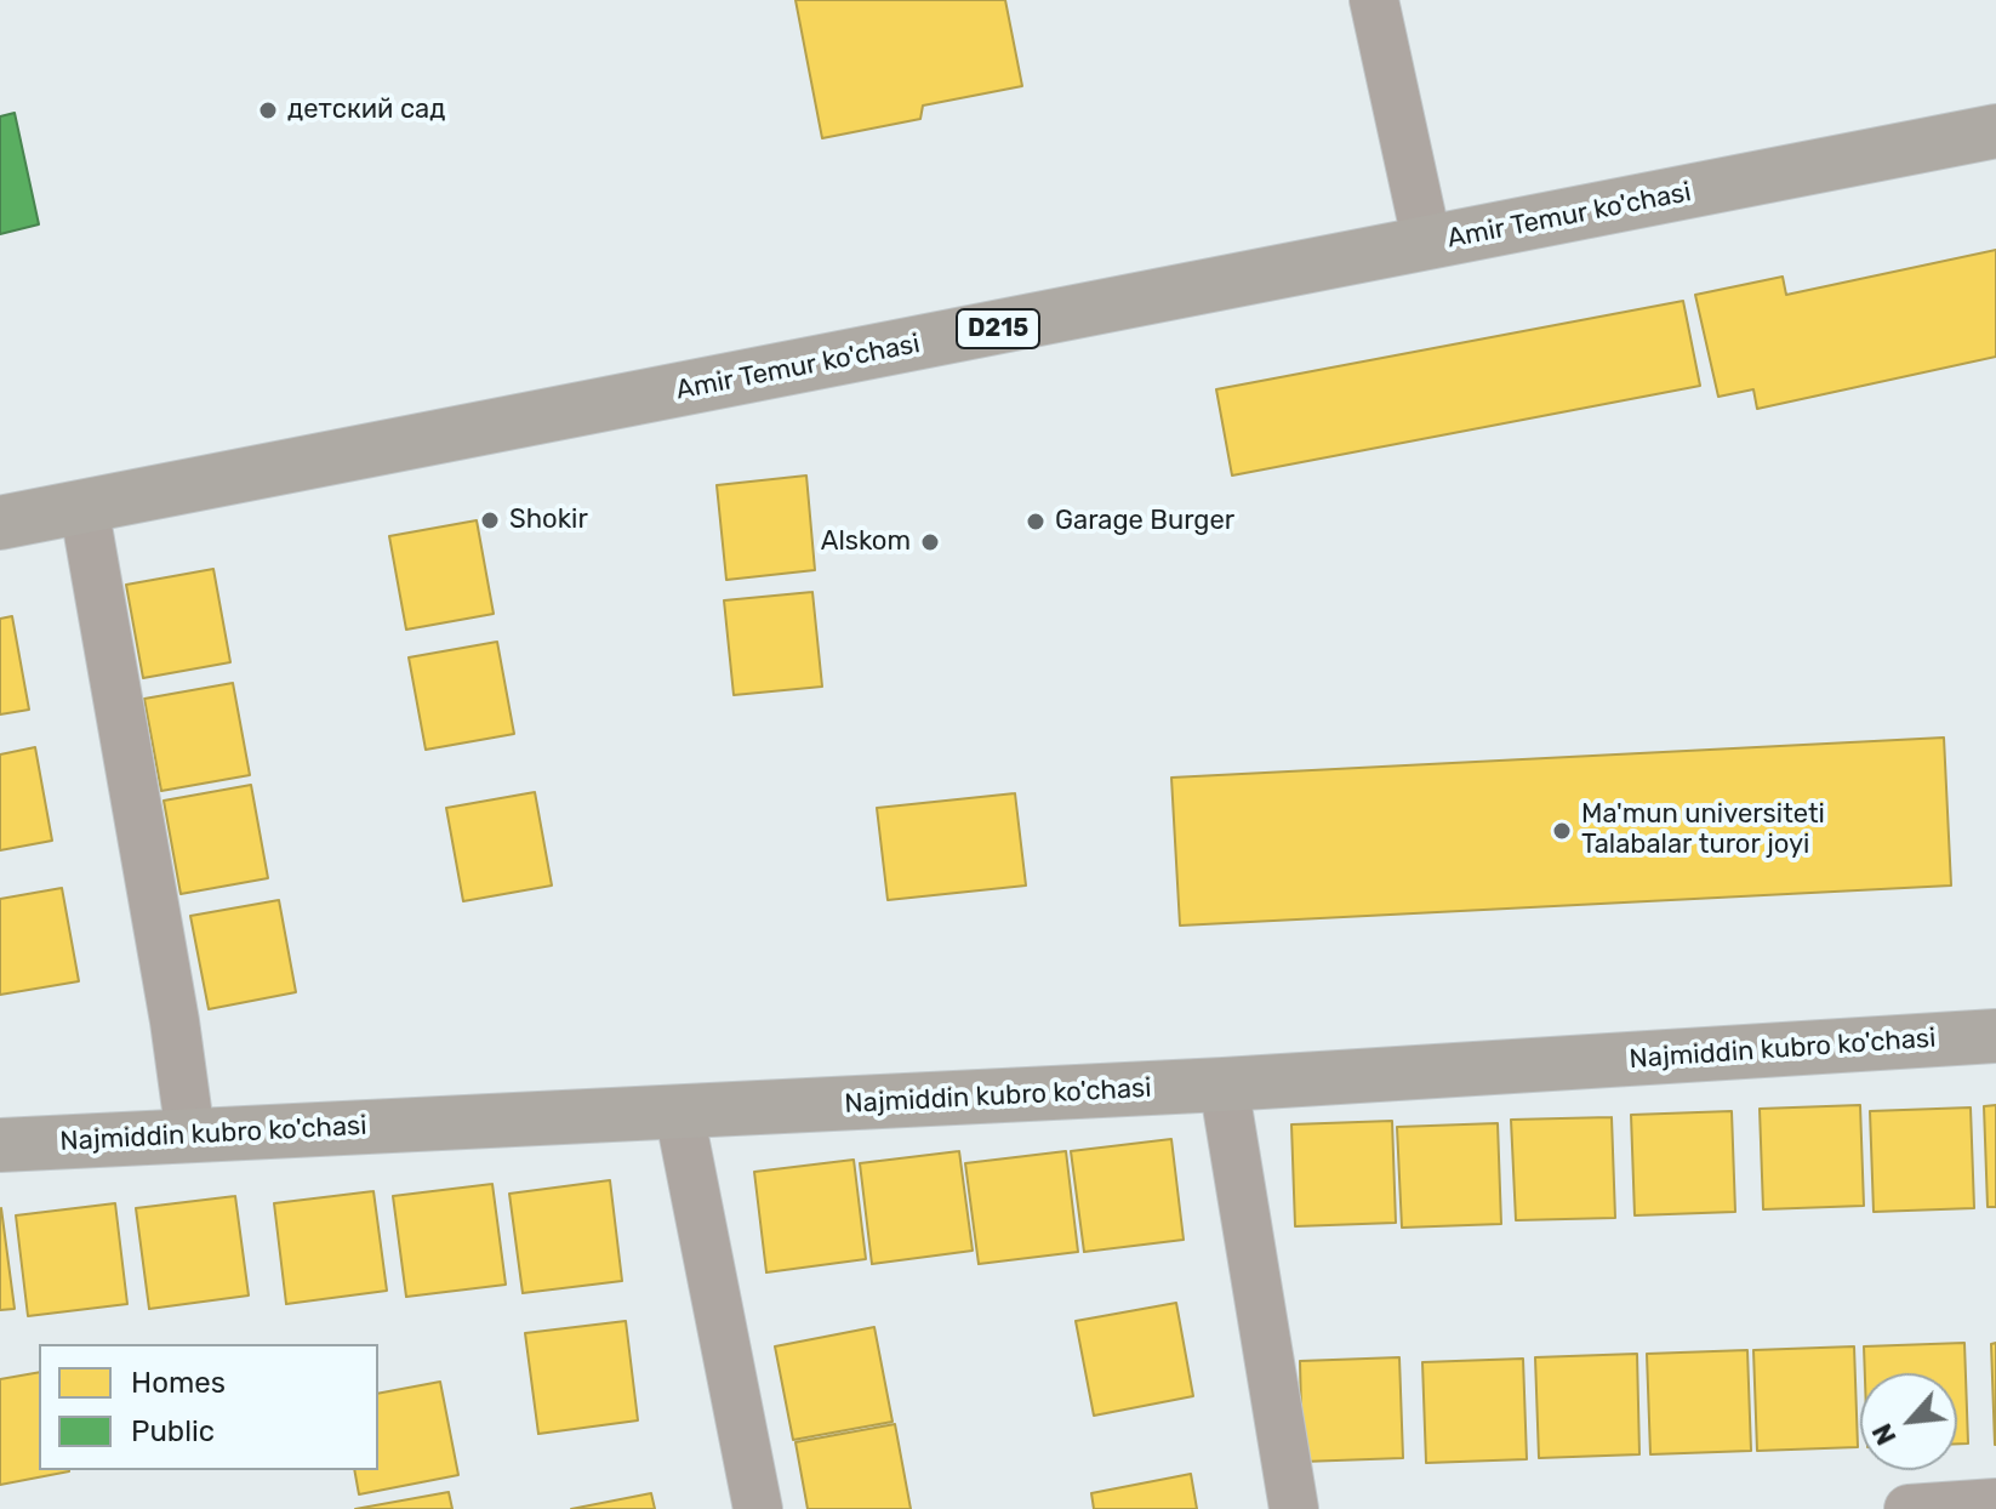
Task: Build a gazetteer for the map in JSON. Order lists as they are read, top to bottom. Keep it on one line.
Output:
{"streets":{"main road":["Amir Temur ko'chasi","D215","Najmiddin kubro ko'chasi"]},"places":["детский сад","Shokir","Garage Burger","Alskom","Ma'mun universiteti Talabalar turor joyi"],"legend":["Homes","Public"],"north":"bottom left"}
